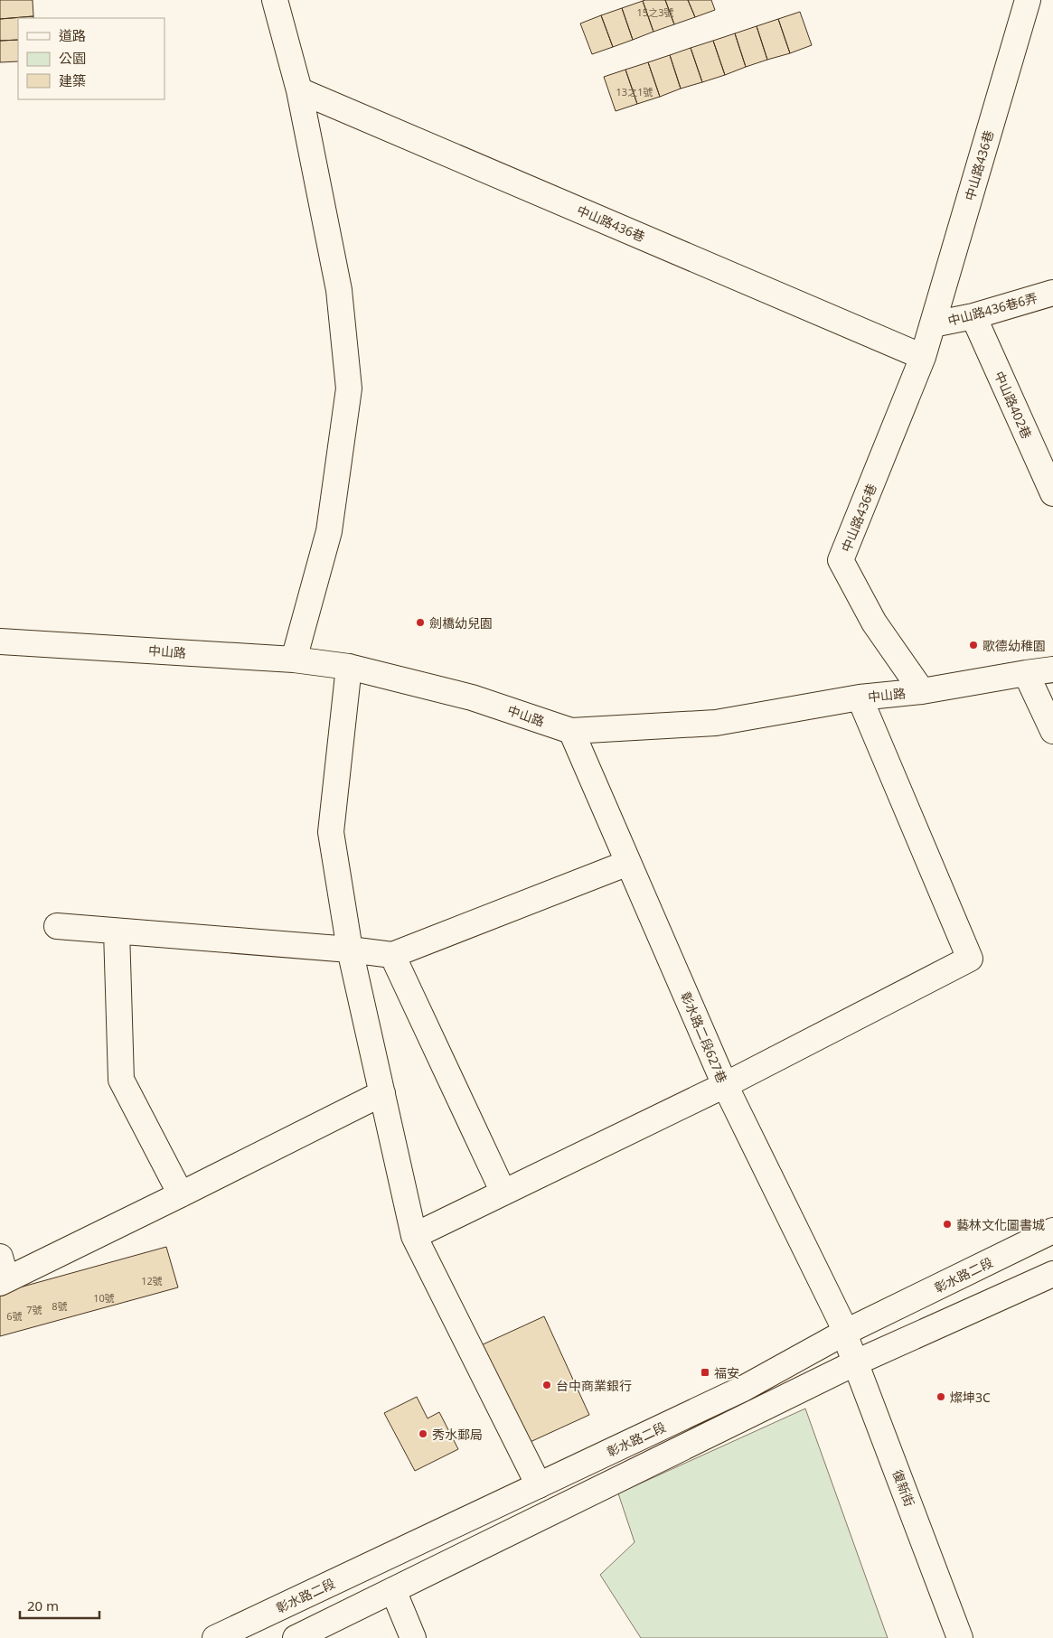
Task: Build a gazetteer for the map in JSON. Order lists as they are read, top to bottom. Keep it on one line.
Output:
{"streets":{"street":["中山路436巷","中山路436巷6弄","中山路402巷","中山路","彰水路二段627巷","彰水路二段","復新街"]},"crossings":[["中山路436巷","中山路436巷6弄"],["中山路436巷","中山路"],["中山路436巷6弄","中山路402巷"],["中山路","彰水路二段627巷"],["彰水路二段627巷","彰水路二段"],["彰水路二段627巷","復新街"],["彰水路二段","復新街"]],"places":{"other":["劍橋幼兒園","歌德幼稚園","藝林文化圖書城","台中商業銀行","燦坤3C","秀水郵局"],"transit":["福安"]},"house_numbers":["15之3號","13之1號","12號","10號","8號","7號","6號"],"legend":["道路","公園","建築"],"scale_bar":"20 m"}
